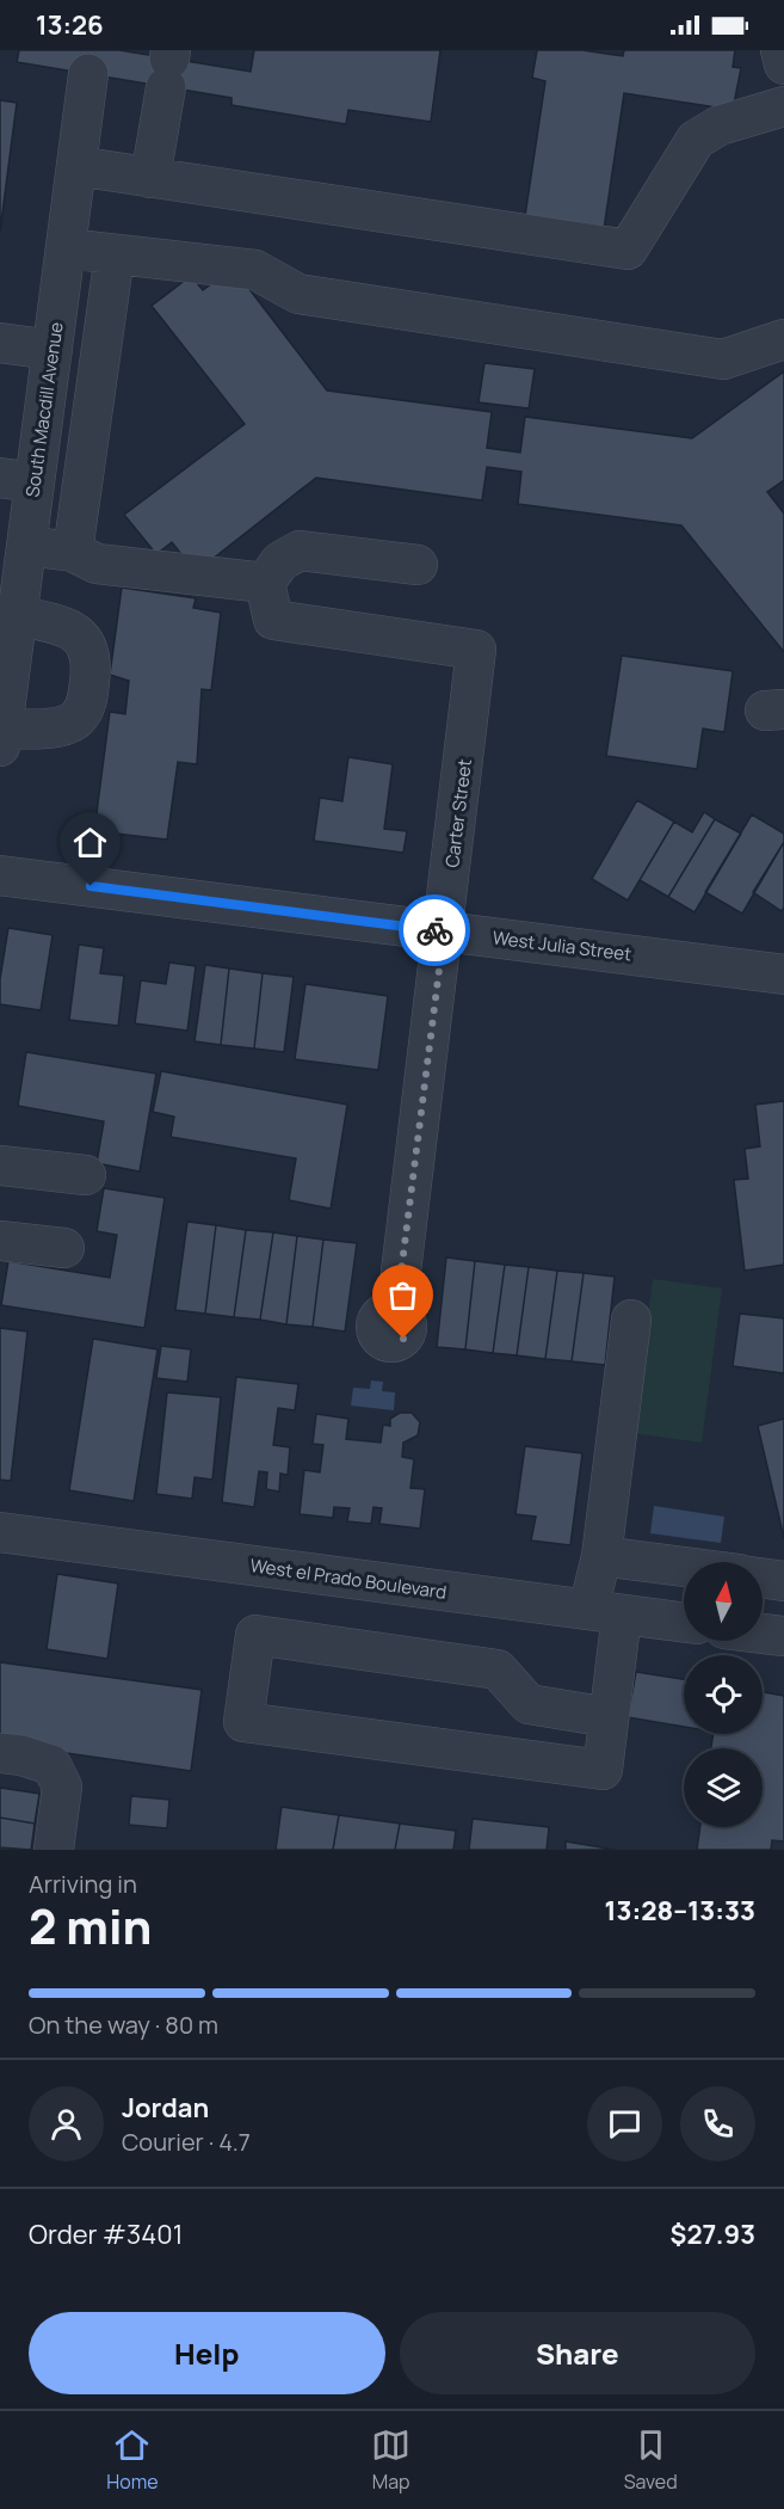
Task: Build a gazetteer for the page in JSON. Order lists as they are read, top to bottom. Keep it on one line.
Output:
{"streets":{"street":["South Macdill Avenue","Carter Street","West Julia Street","West el Prado Boulevard"]},"crossings":[["Carter Street","West Julia Street"]],"north":"top","page":{"status":"13:26","heading":["2 min","Arriving in","13:28–13:33"],"panel":["Jordan","Courier · 4.7","Order #3401","$27.93"],"bar":"On the way · 80 m","buttons":["Help","Share"],"tabs":["Home","Map","Saved"]}}
